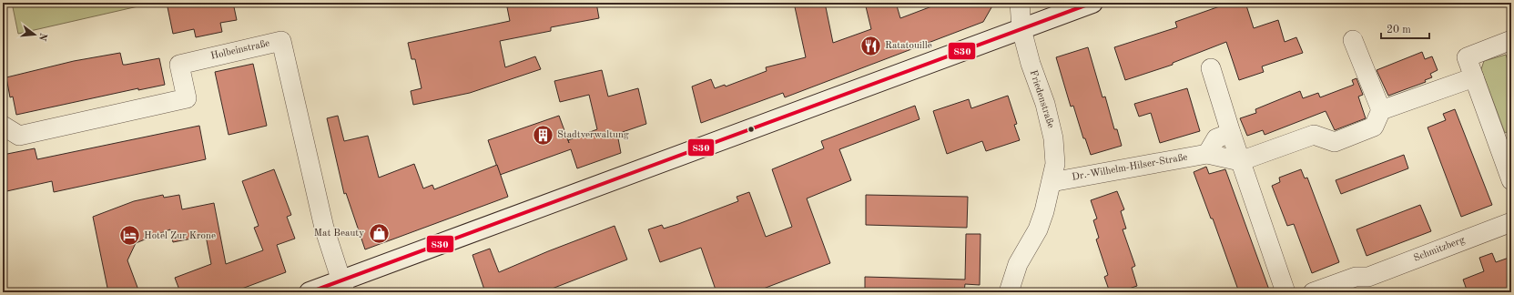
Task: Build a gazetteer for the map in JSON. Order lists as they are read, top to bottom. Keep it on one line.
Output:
{"streets":{"street":["Holbeinstraße","Friedenstraße","Dr.-Wilhelm-Hilser-Straße","Schmitzberg"]},"crossings":[["Friedenstraße","Dr.-Wilhelm-Hilser-Straße"]],"places":{"restaurant":["Ratatouille"],"building":["Stadtverwaltung"],"shop":["Mat Beauty"],"hotel":["Hotel Zur Krone"]},"lines":["transit line 830"],"scale_bar":"20 m","north":"right"}
